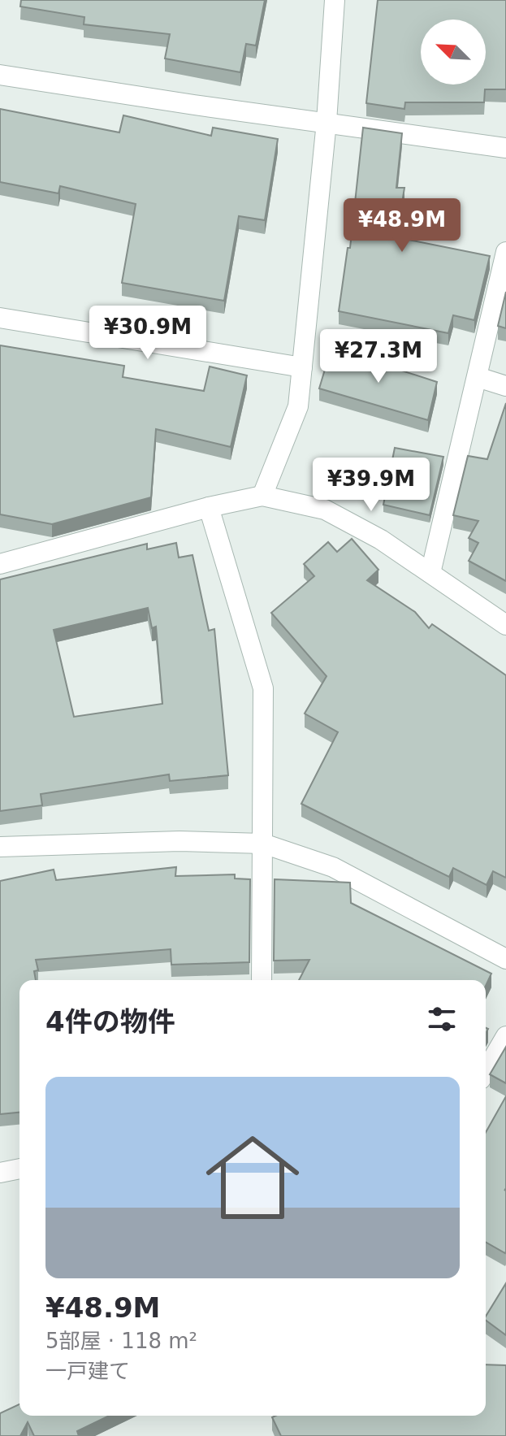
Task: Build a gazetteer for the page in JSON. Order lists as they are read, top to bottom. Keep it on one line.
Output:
{"north":"top left","page":{"price":["¥48.9M","¥30.9M","¥27.3M","¥39.9M"],"heading":"4件の物件","list":[{"name":"¥48.9M","note":"5部屋 · 118 m² · 一戸建て"}]}}
